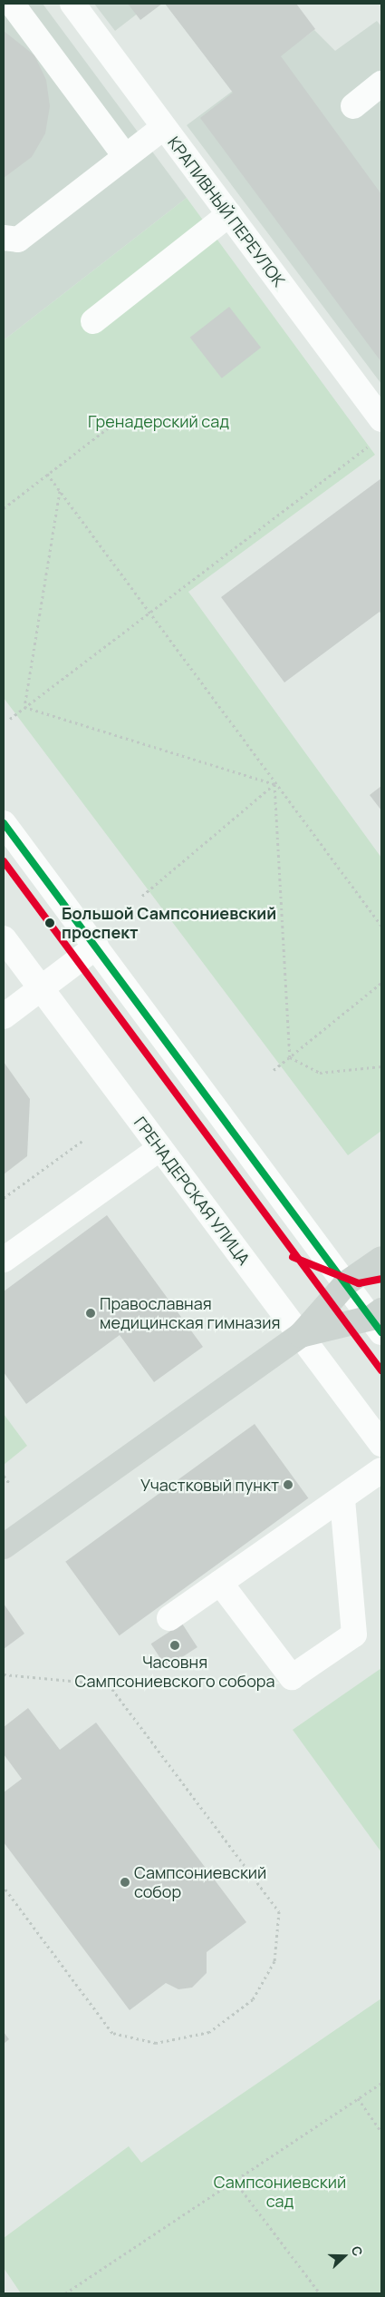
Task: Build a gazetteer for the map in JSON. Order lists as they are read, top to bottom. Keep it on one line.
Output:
{"streets":{"street":["КРАПИВНЫЙ ПЕРЕУЛОК","ГРЕНАДЕРСКАЯ УЛИЦА"]},"parks":["Гренадерский сад","Сампсониевский сад"],"places":["Большой Сампсониевский проспект","Православная медицинская гимназия","Участковый пункт","Часовня Сампсониевского собора","Сампсониевский собор"],"north":"right"}
